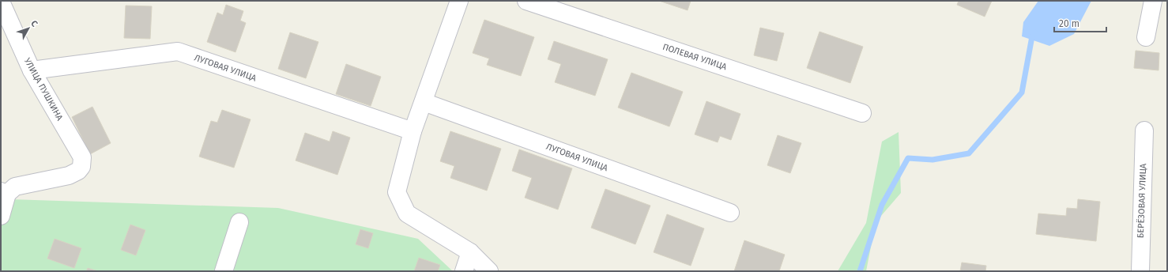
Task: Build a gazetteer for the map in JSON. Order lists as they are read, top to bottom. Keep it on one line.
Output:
{"streets":{"street":["ПОЛЕВАЯ УЛИЦА","ЛУГОВАЯ УЛИЦА","УЛИЦА ПУШКИНА","БЕРЁЗОВАЯ УЛИЦА"]},"crossings":[["ЛУГОВАЯ УЛИЦА","УЛИЦА ПУШКИНА"]],"scale_bar":"20 m","north":"top right"}
